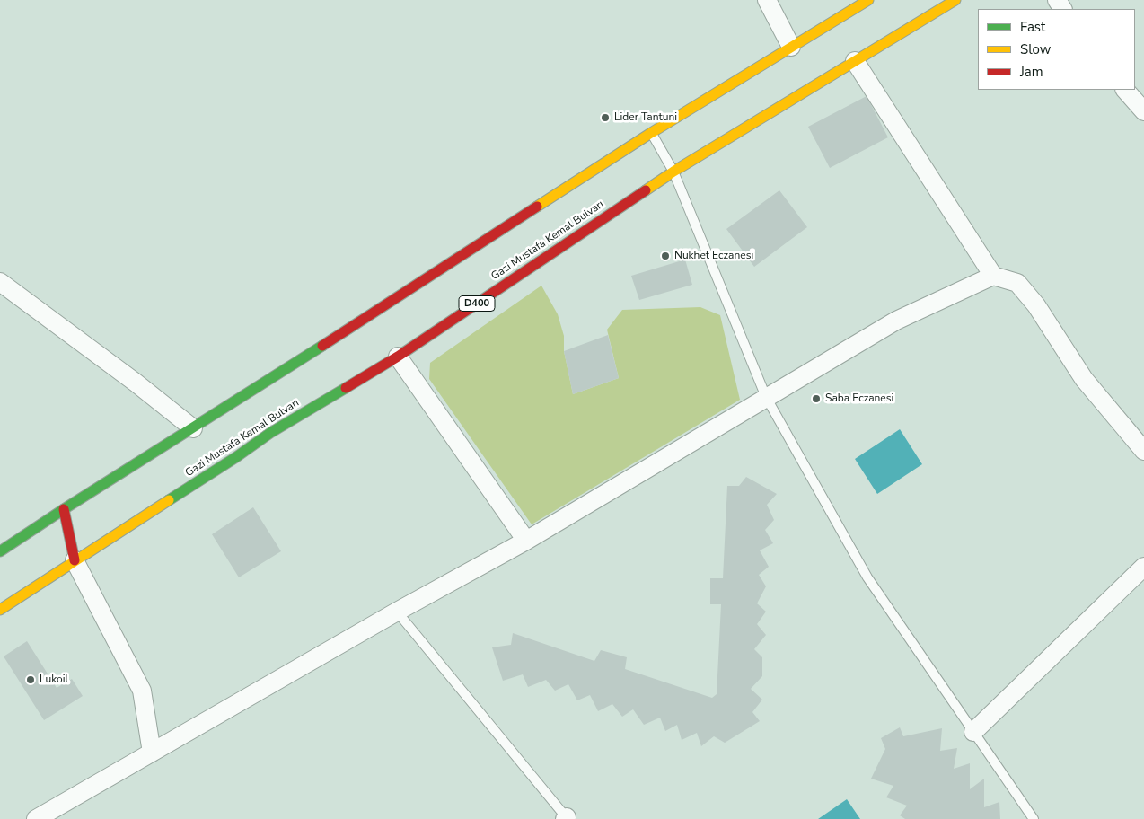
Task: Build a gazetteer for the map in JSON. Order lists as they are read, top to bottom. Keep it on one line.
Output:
{"streets":{"highway":["Gazi Mustafa Kemal Bulvarı","D400"]},"places":["Lider Tantuni","Nükhet Eczanesi","Saba Eczanesi","Lukoil"],"legend":["Fast","Slow","Jam"]}
